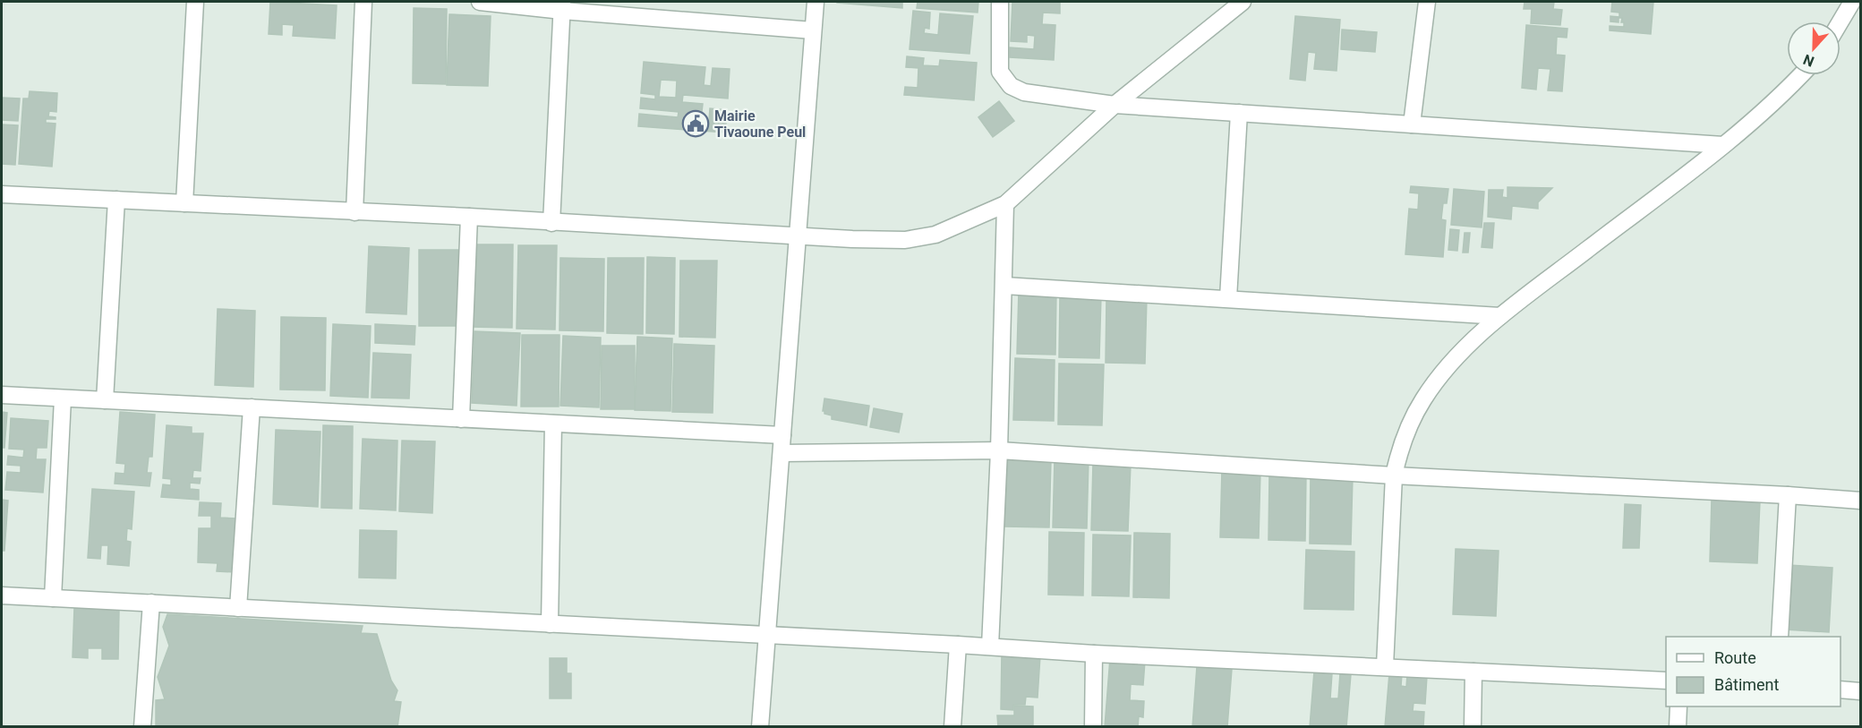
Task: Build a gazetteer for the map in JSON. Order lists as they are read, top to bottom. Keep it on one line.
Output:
{"places":{"public building":["Mairie Tivaoune Peul"]},"legend":["Route","Bâtiment"],"north":"bottom"}
